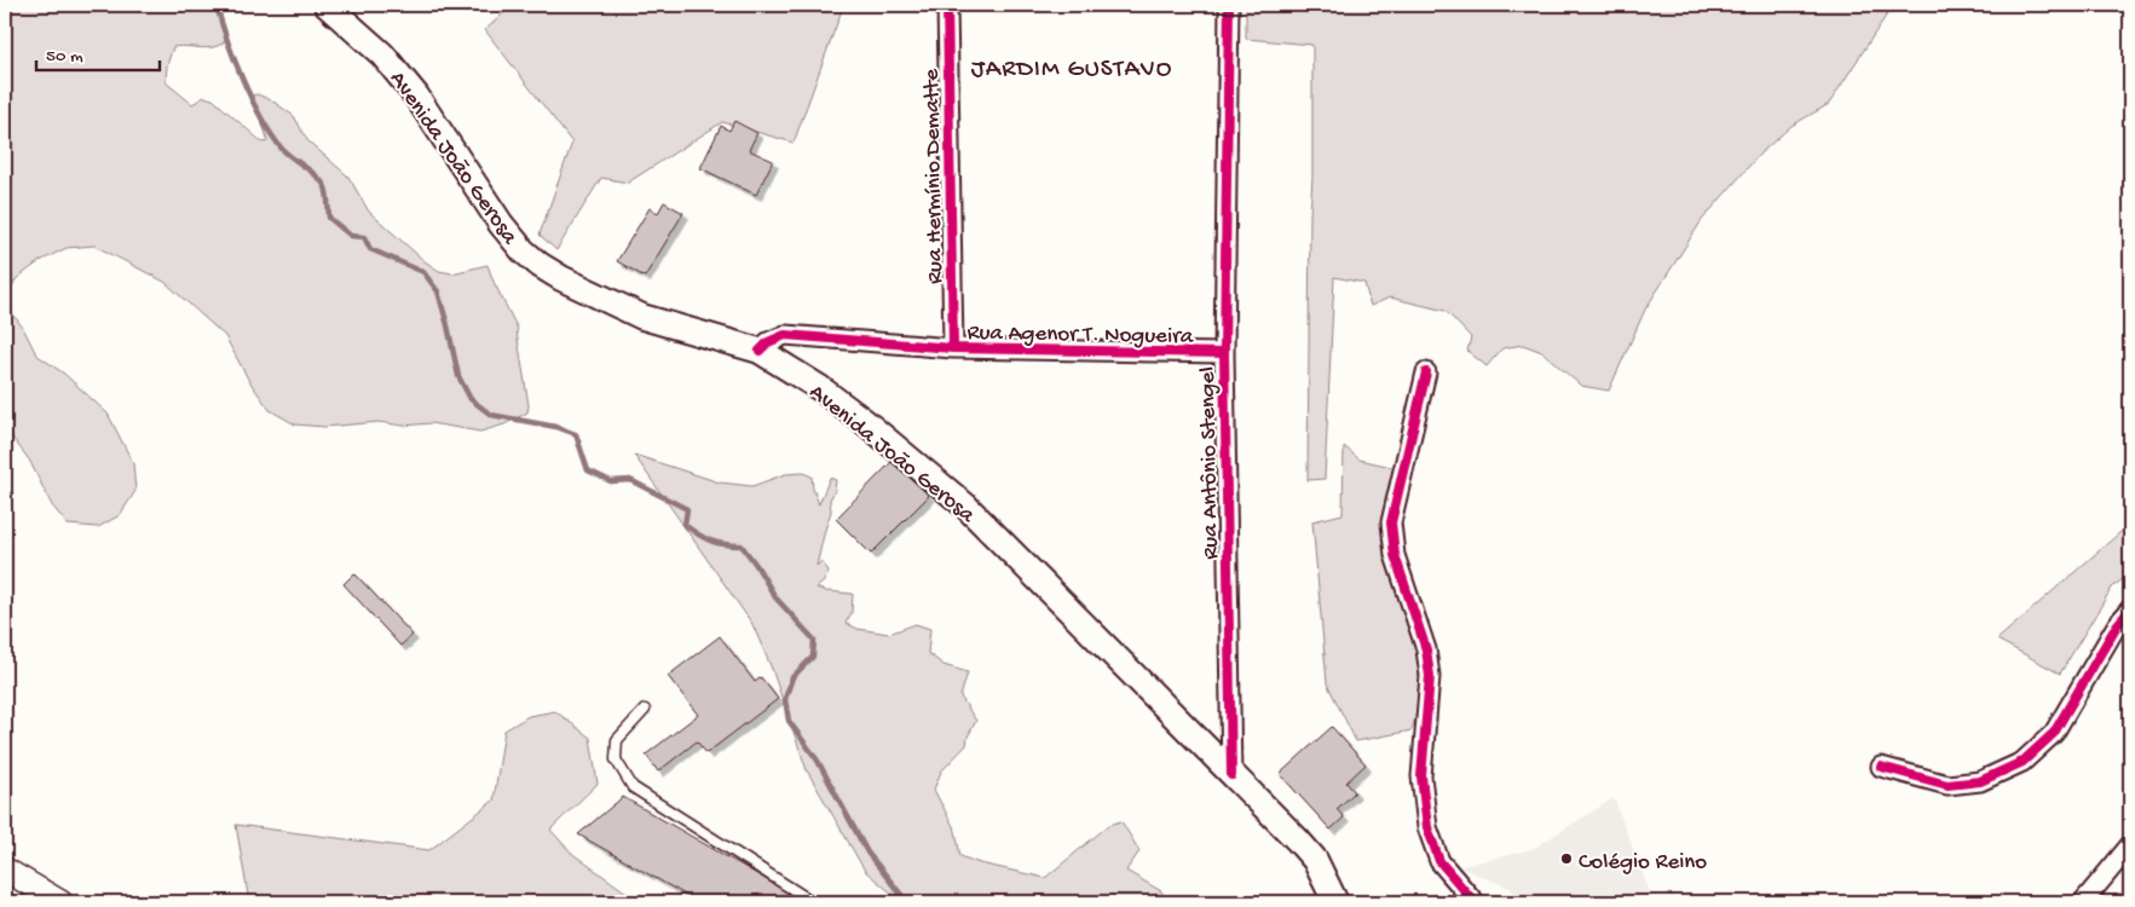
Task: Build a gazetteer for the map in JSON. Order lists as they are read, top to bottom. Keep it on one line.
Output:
{"streets":{"main road":["Avenida João Gerosa"],"street":["Rua Hermínio Dematte","Rua Agenor T. Nogueira","Rua Antônio Stengel"]},"crossings":[["Avenida João Gerosa","Rua Agenor T. Nogueira"],["Avenida João Gerosa","Rua Antônio Stengel"],["Rua Hermínio Dematte","Rua Agenor T. Nogueira"],["Rua Agenor T. Nogueira","Rua Antônio Stengel"]],"districts":["JARDIM GUSTAVO"],"places":["Colégio Reino"],"scale_bar":"50 m"}
